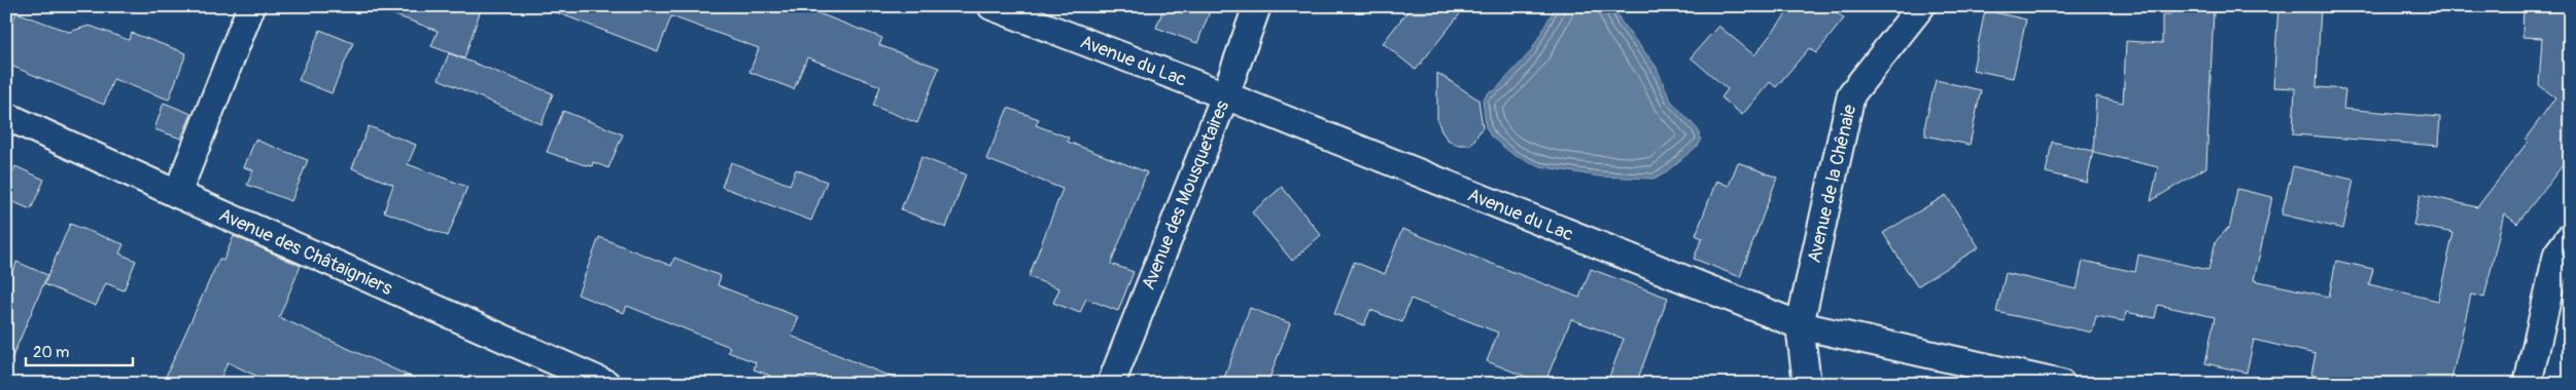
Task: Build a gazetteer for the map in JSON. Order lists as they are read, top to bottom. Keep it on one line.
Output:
{"streets":{"street":["Avenue du Lac","Avenue de la Chênaie","Avenue des Mousquetaires","Avenue des Châtaigniers"]},"crossings":[["Avenue du Lac","Avenue de la Chênaie"],["Avenue du Lac","Avenue des Mousquetaires"]],"scale_bar":"20 m"}
